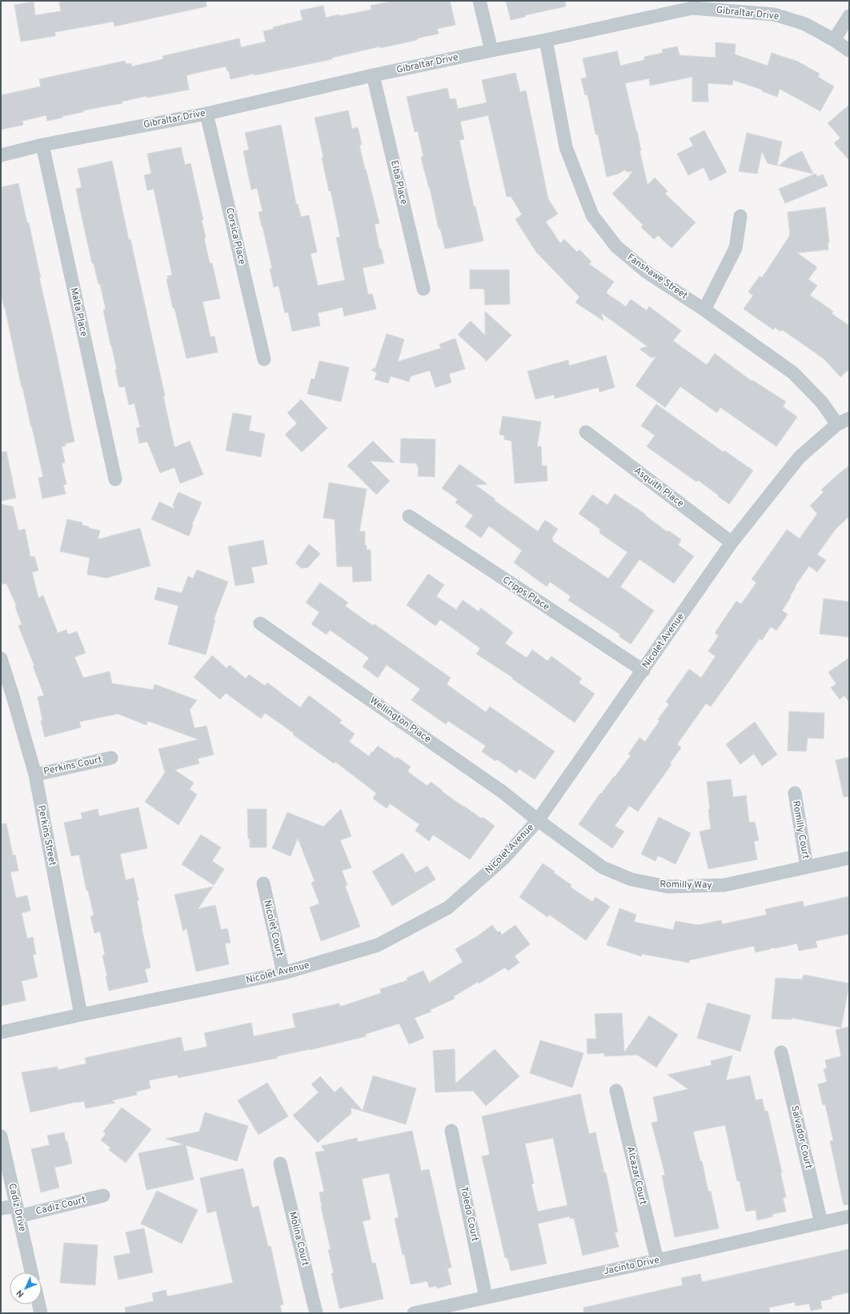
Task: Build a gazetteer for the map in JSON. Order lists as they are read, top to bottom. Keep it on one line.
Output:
{"streets":{"street":["Gibraltar Drive","Elba Place","Corsica Place","Fanshawe Street","Malta Place","Asquith Place","Cripps Place","Nicolet Avenue","Wellington Place","Perkins Court","Romilly Court","Perkins Street","Romilly Way","Nicolet Court","Salvador Court","Alcazar Court","Cadiz Court","Cadiz Drive","Toledo Court","Molina Court","Jacinto Drive"]},"crossings":[["Gibraltar Drive","Elba Place"],["Gibraltar Drive","Corsica Place"],["Gibraltar Drive","Fanshawe Street"],["Gibraltar Drive","Malta Place"],["Fanshawe Street","Nicolet Avenue"],["Asquith Place","Nicolet Avenue"],["Cripps Place","Nicolet Avenue"],["Nicolet Avenue","Wellington Place"],["Nicolet Avenue","Perkins Street"],["Nicolet Avenue","Romilly Way"],["Nicolet Avenue","Nicolet Court"],["Wellington Place","Romilly Way"],["Perkins Court","Perkins Street"],["Romilly Court","Romilly Way"],["Salvador Court","Jacinto Drive"],["Alcazar Court","Jacinto Drive"],["Cadiz Court","Cadiz Drive"],["Toledo Court","Jacinto Drive"]],"north":"bottom left"}
